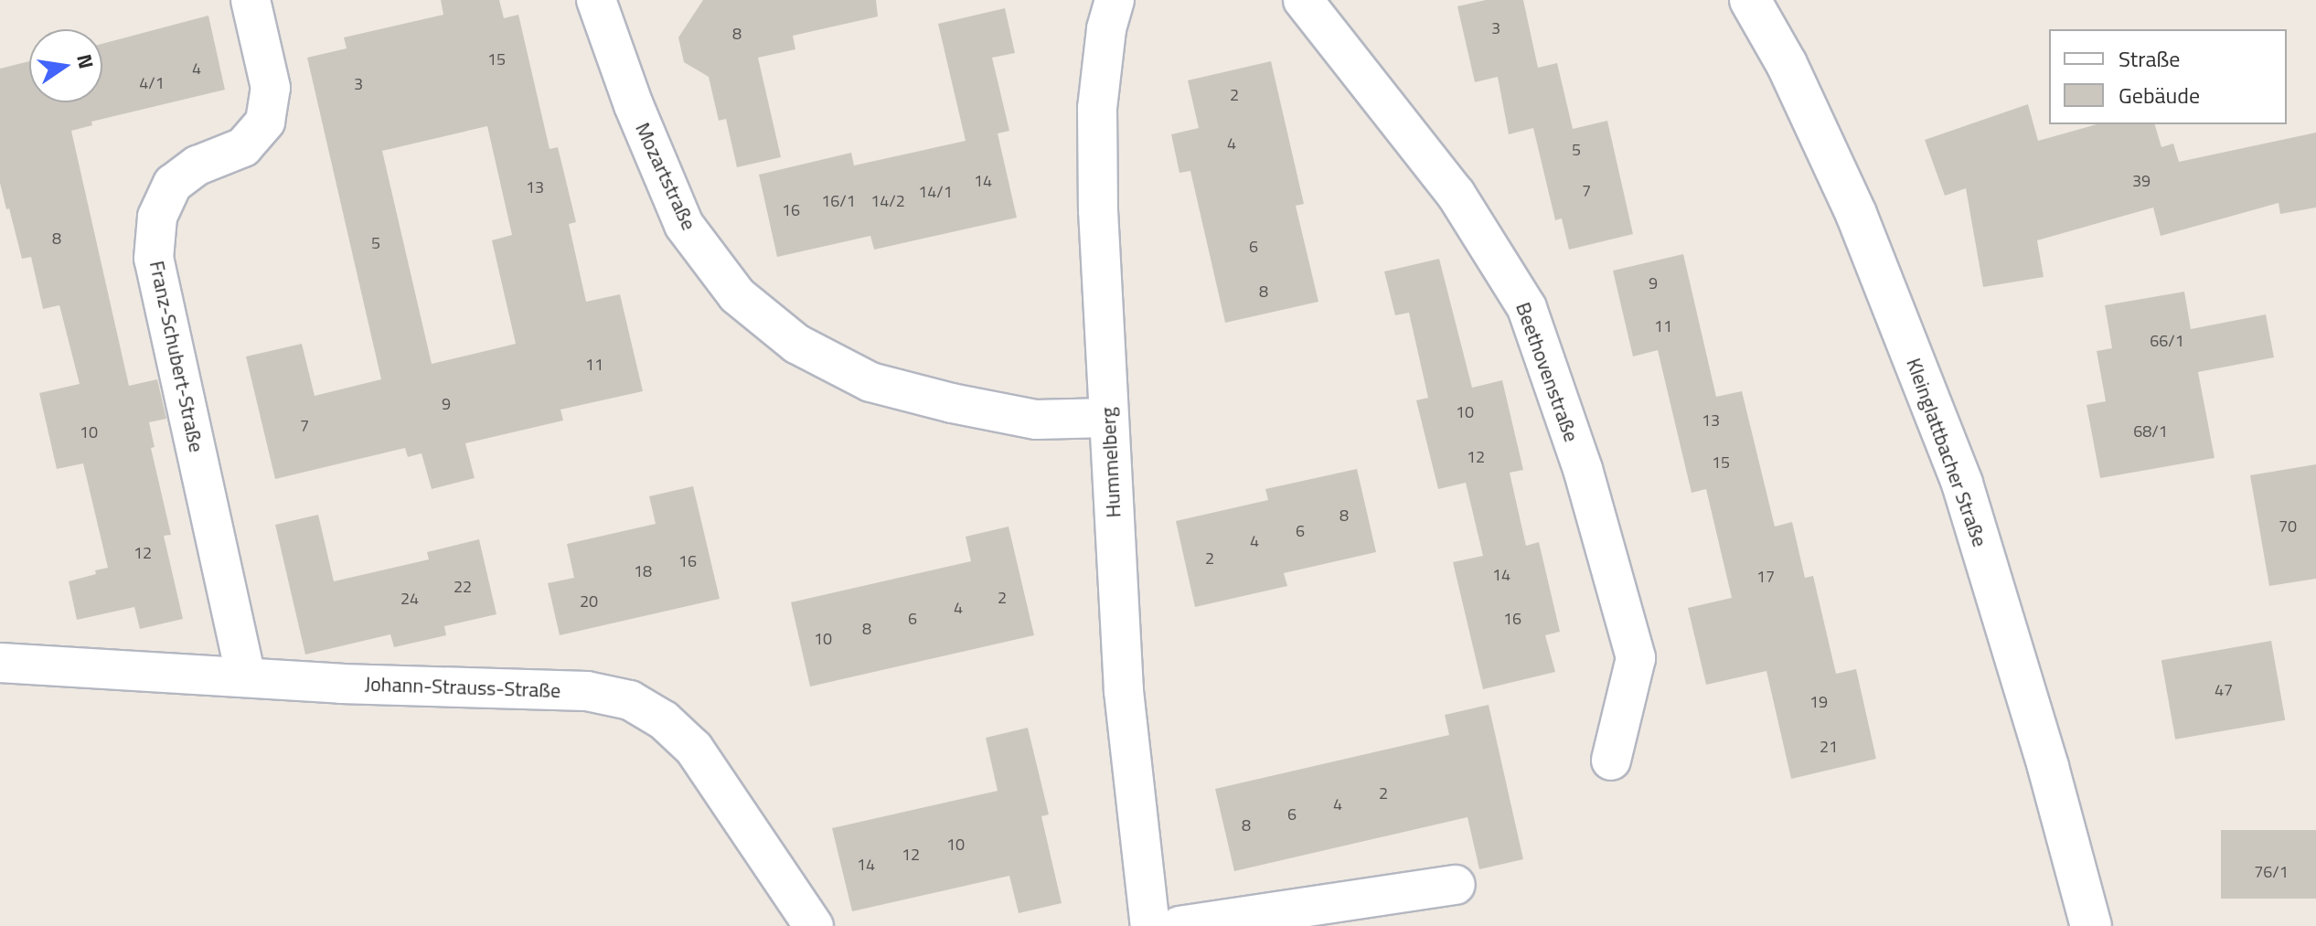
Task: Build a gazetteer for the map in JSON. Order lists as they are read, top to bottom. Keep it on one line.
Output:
{"streets":{"street":["Mozartstraße","Franz-Schubert-Straße","Beethovenstraße","Kleinglattbacher Straße","Hummelberg","Johann-Strauss-Straße"]},"crossings":[["Mozartstraße","Hummelberg"],["Franz-Schubert-Straße","Johann-Strauss-Straße"]],"house_numbers":["3","8","15","4","4/1","3","2","4","5","14","39","13","7","14/1","16/1","14/2","16","8","5","6","9","8","11","66/1","11","9","10","13","7","68/1","10","12","15","8","70","6","4","12","2","16","18","14","17","22","2","24","20","4","6","16","8","10","47","19","21","2","4","6","8","10","12","14","76/1"],"legend":["Straße","Gebäude"],"north":"right"}
